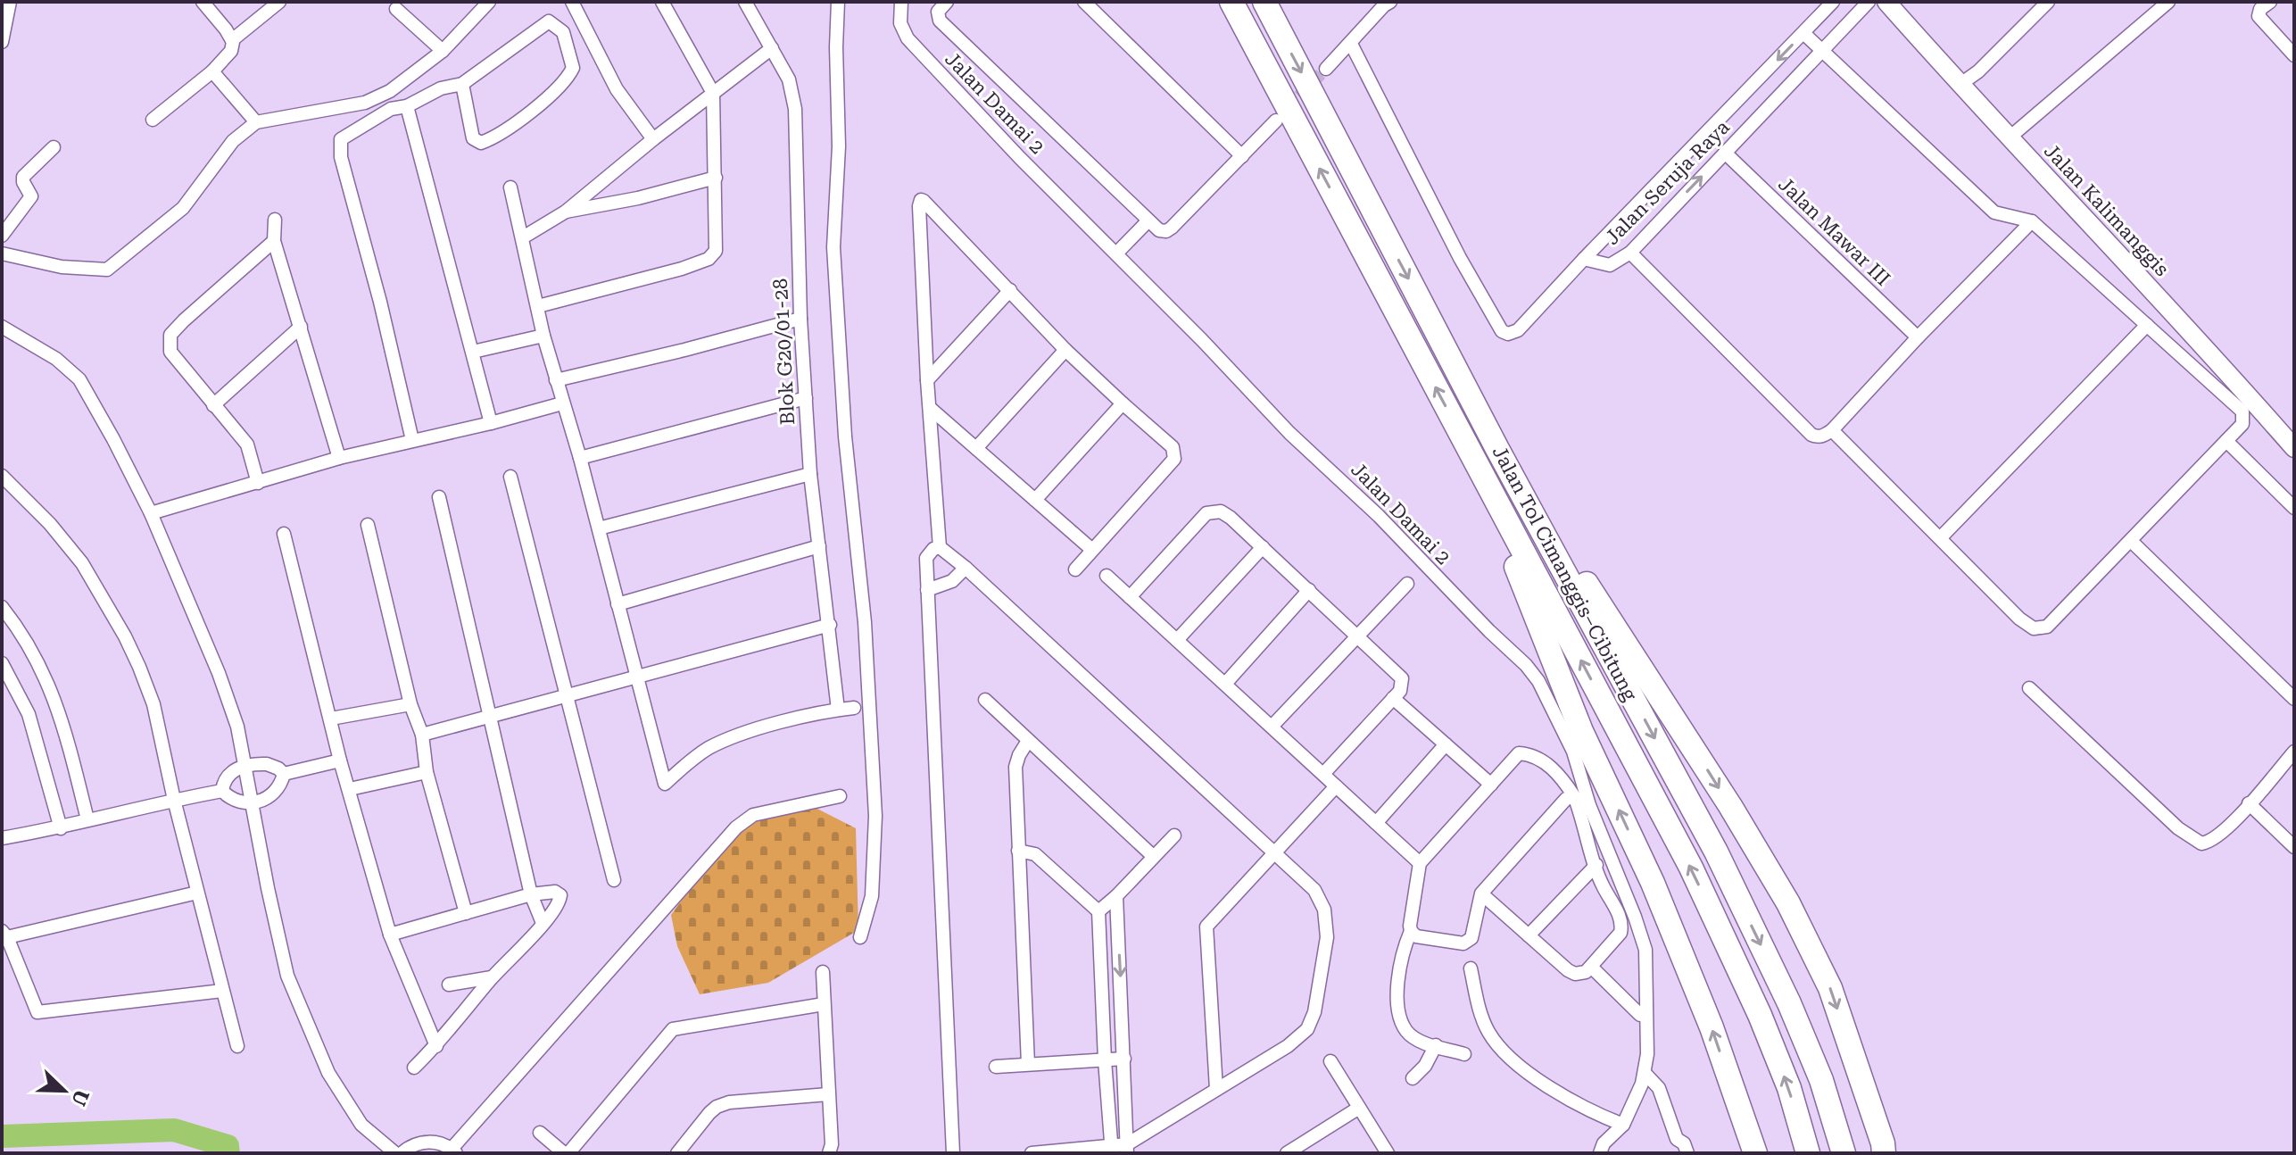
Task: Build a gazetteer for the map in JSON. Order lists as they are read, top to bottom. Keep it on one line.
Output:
{"streets":{"highway":["Jalan Tol Cimanggis–Cibitung"],"main road":["Jalan Kalimanggis"],"street":["Jalan Damai 2","Jalan Seruja Raya","Jalan Mawar III","Blok G20/01-28"]},"crossings":[["Jalan Seruja Raya","Jalan Mawar III"]],"north":"bottom right"}
